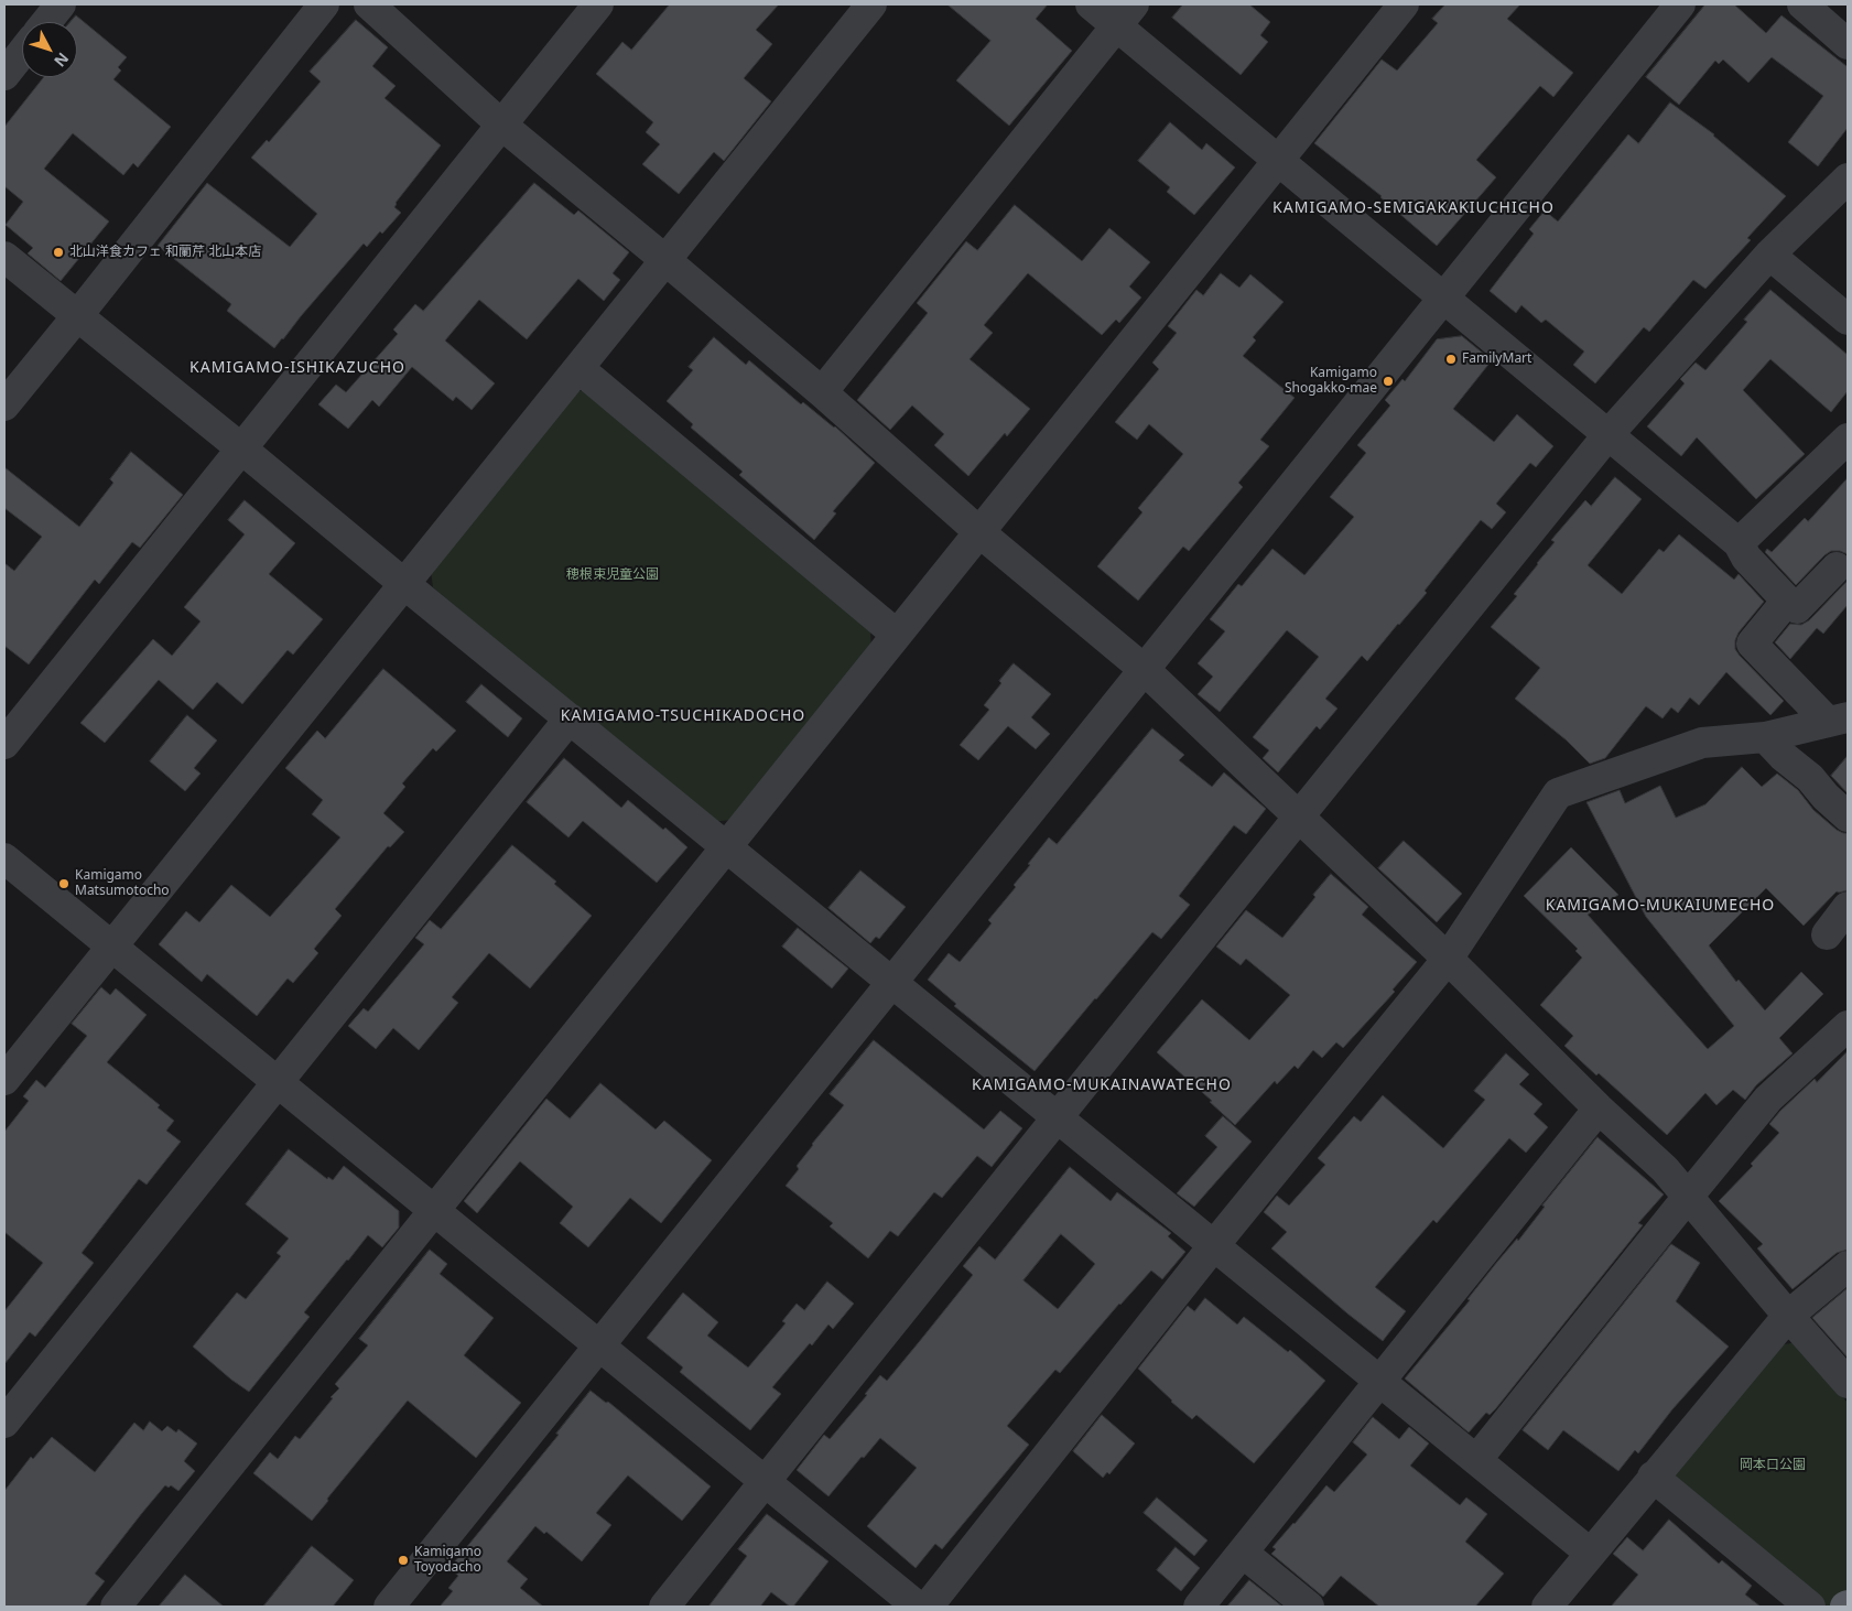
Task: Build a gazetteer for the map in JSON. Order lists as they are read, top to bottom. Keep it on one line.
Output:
{"districts":["KAMIGAMO-SEMIGAKAKIUCHICHO","KAMIGAMO-ISHIKAZUCHO","KAMIGAMO-TSUCHIKADOCHO","KAMIGAMO-MUKAIUMECHO","KAMIGAMO-MUKAINAWATECHO"],"parks":["穂根束児童公園","岡本口公園"],"places":["北山洋食カフェ 和蘭芹 北山本店","FamilyMart","Kamigamo Shogakko-mae","Kamigamo Matsumotocho","Kamigamo Toyodacho"],"north":"bottom right"}
